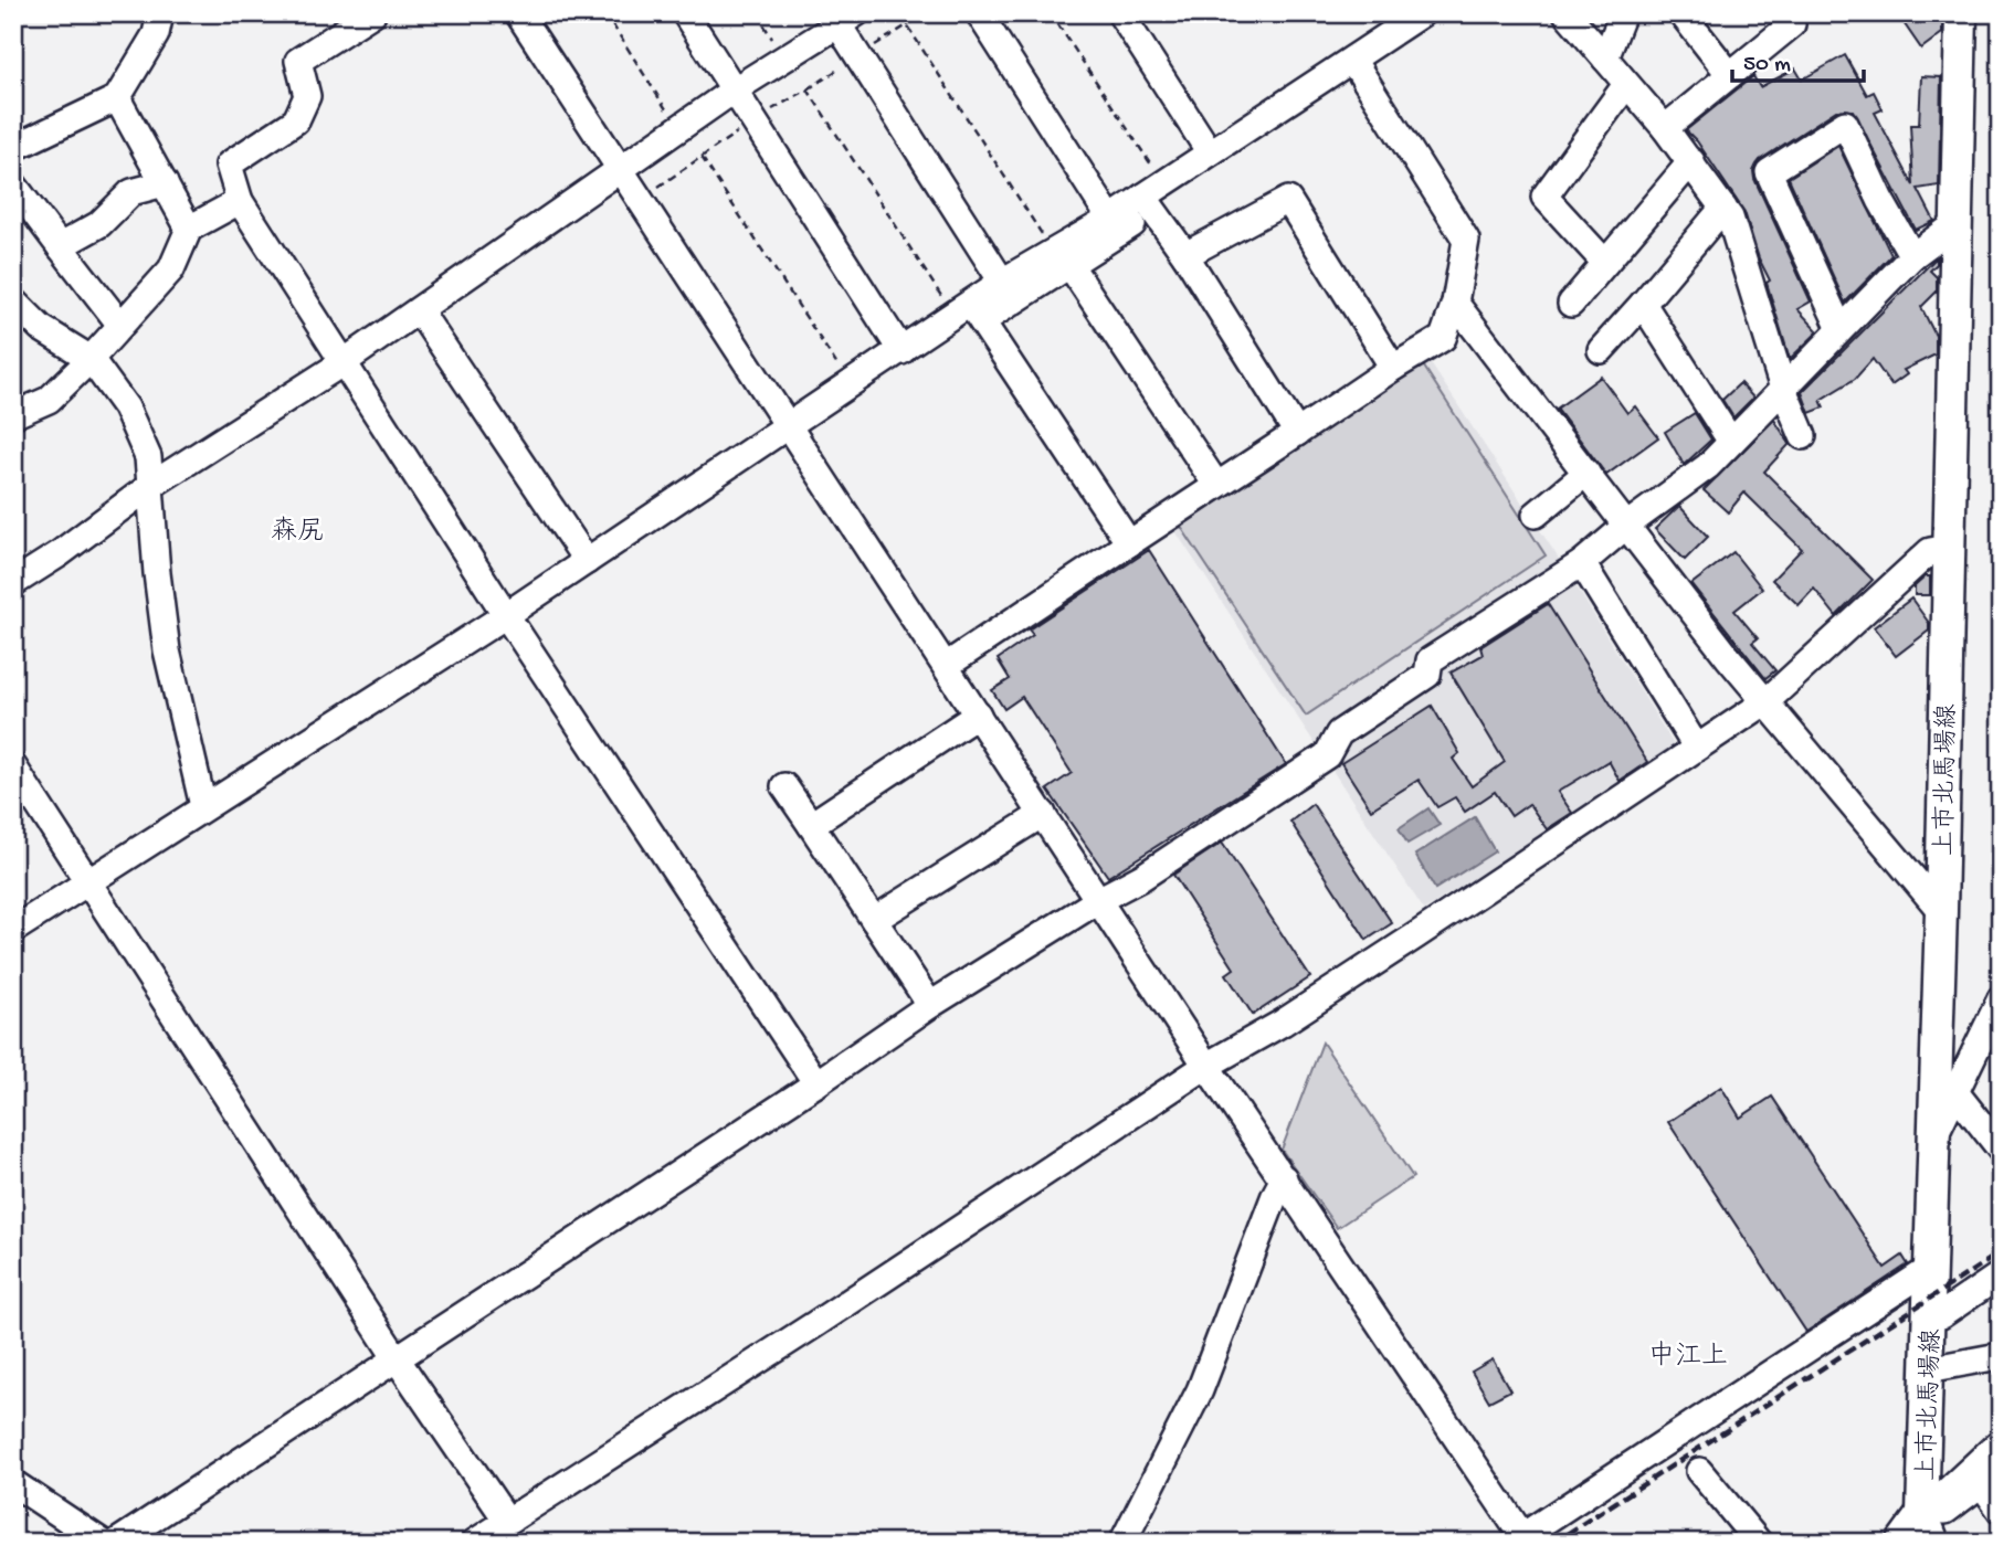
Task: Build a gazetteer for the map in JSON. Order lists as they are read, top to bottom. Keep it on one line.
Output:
{"streets":{"main road":["上市北馬場線"]},"districts":["森尻","中江上"],"scale_bar":"50 m"}
